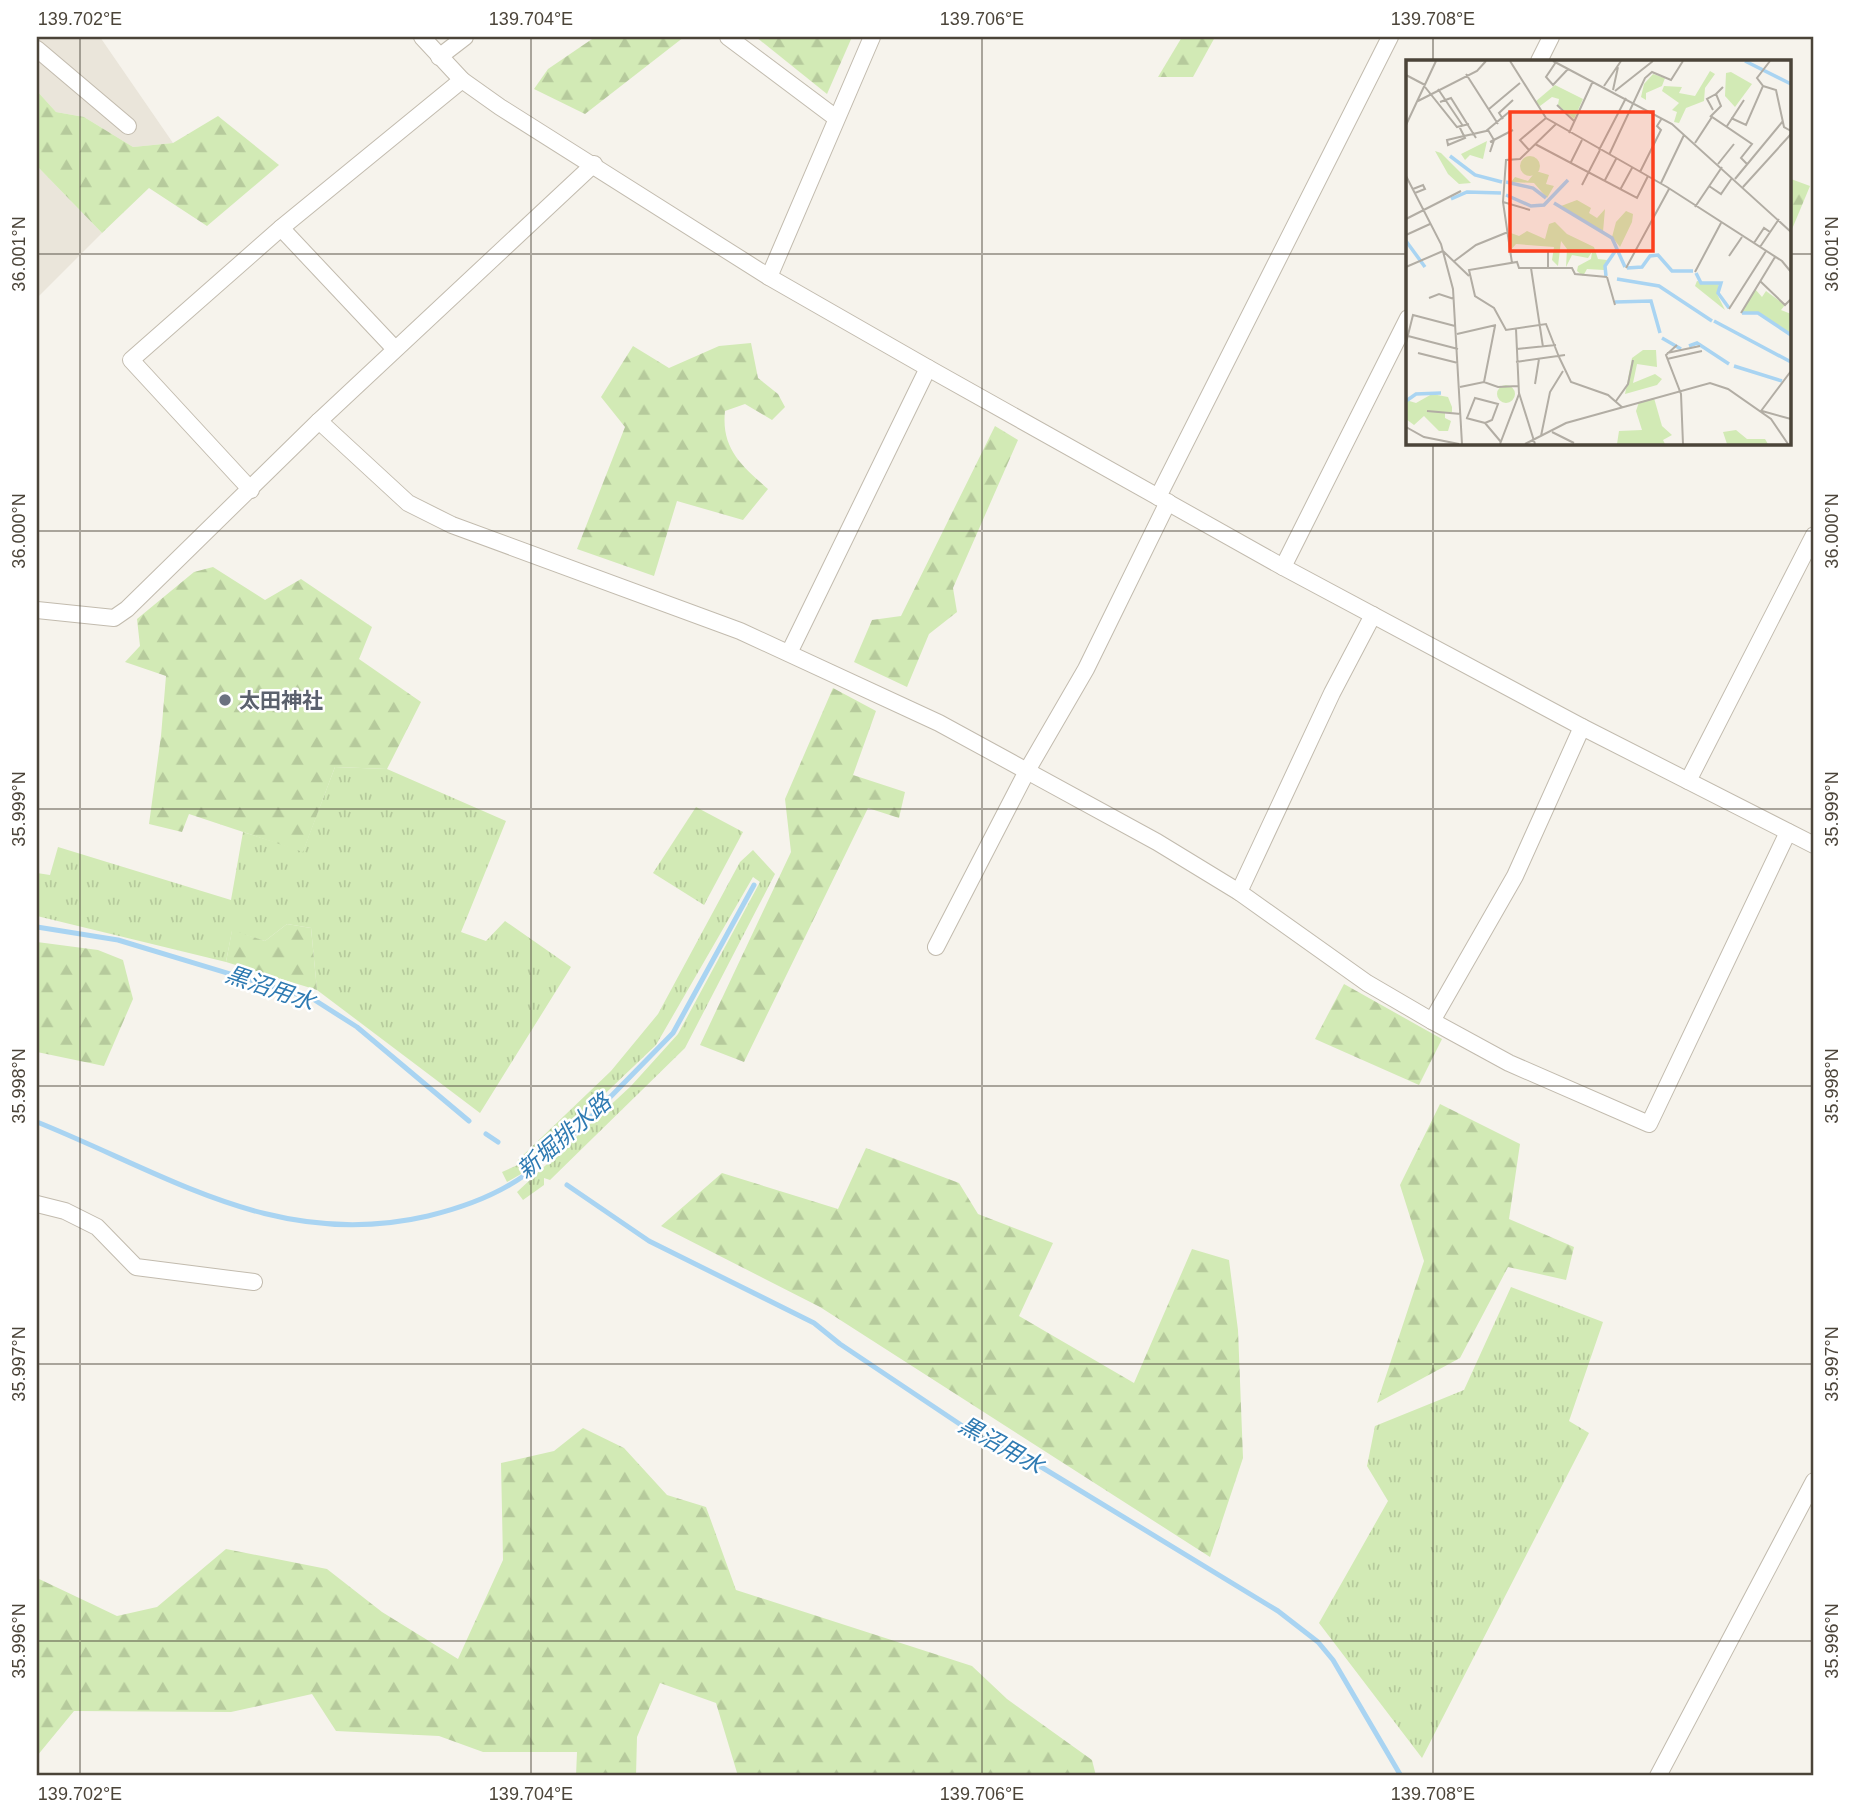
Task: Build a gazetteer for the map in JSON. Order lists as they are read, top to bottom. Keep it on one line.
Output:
{"water":["黒沼用水","新堀排水路"],"places":["太田神社"],"coordinates":["139.702°E","139.704°E","139.706°E","139.708°E","36.001°N","36.000°N","35.999°N","35.998°N","35.997°N","35.996°N"]}
